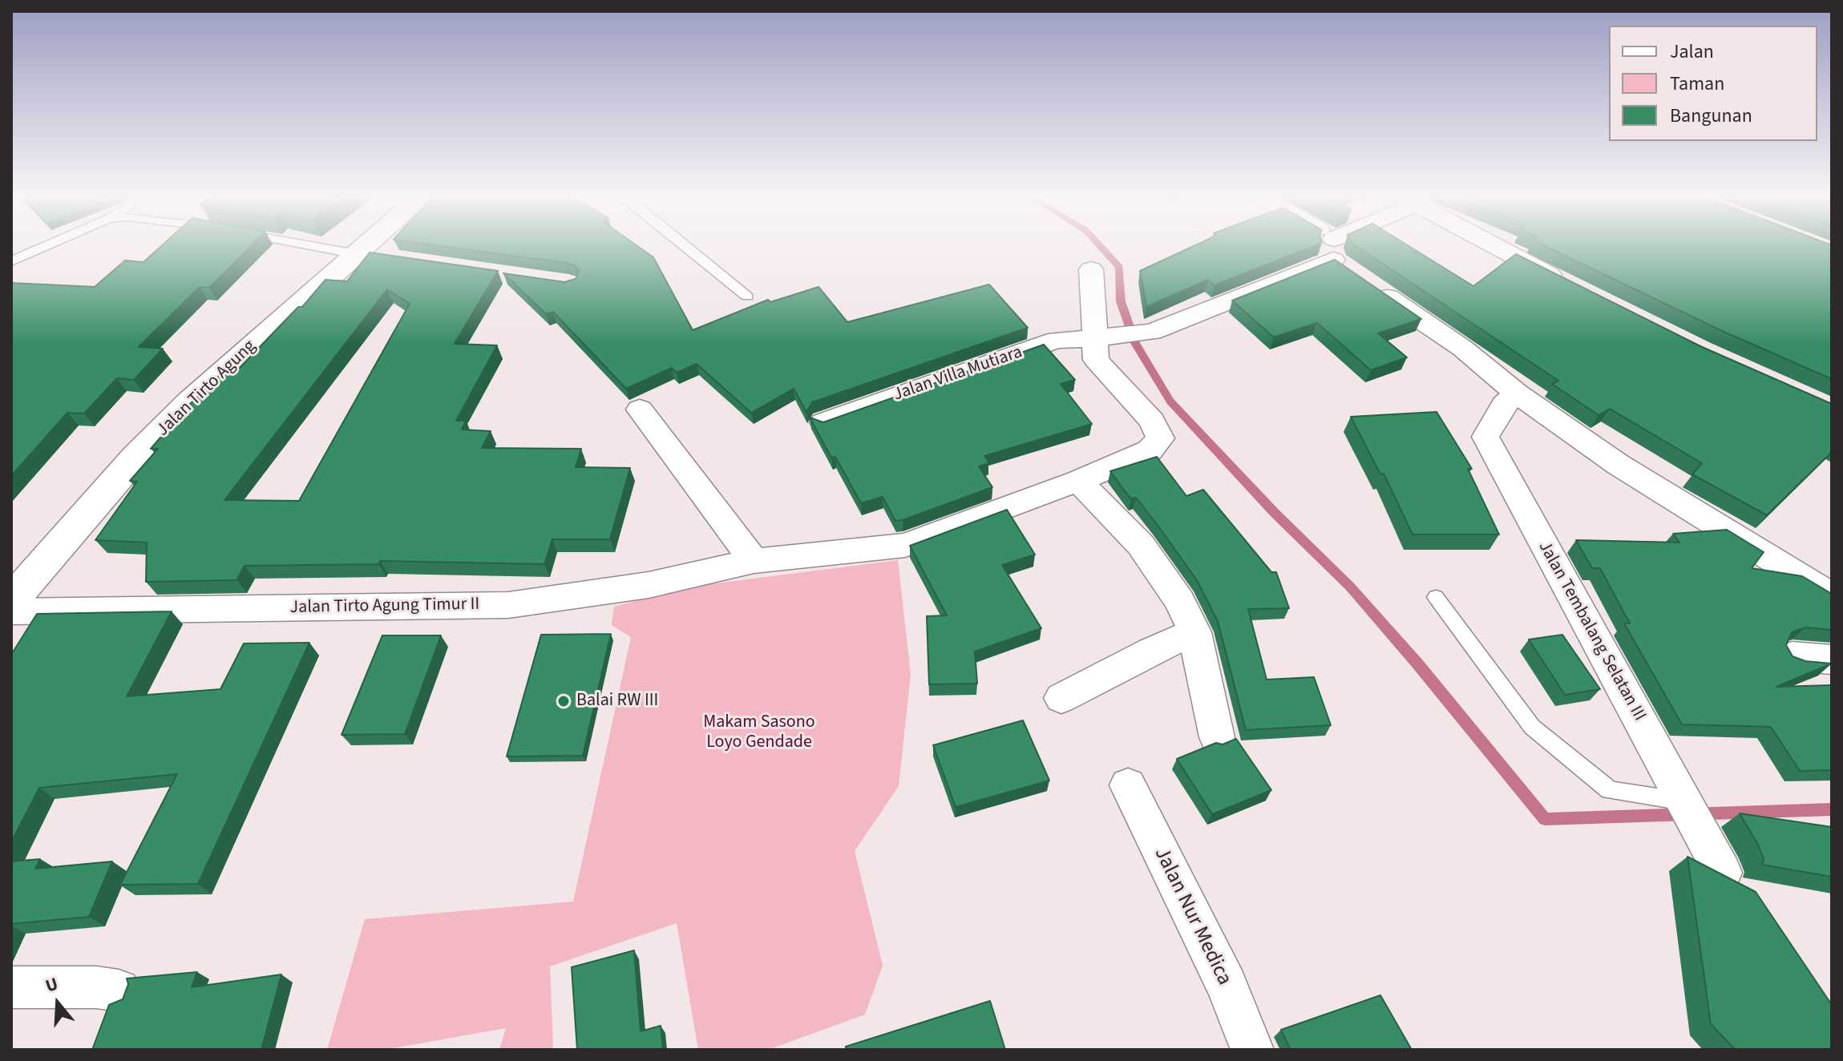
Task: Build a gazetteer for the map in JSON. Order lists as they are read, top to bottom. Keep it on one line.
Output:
{"streets":{"main road":["Jalan Tirto Agung"],"street":["Jalan Villa Mutiara","Jalan Tirto Agung Timur II","Jalan Tembalang Selatan III","Jalan Nur Medica"]},"crossings":[["Jalan Tirto Agung","Jalan Tirto Agung Timur II"]],"parks":["Makam Sasono Loyo Gendade"],"places":["Balai RW III"],"legend":["Jalan","Taman","Bangunan"],"north":"top"}
